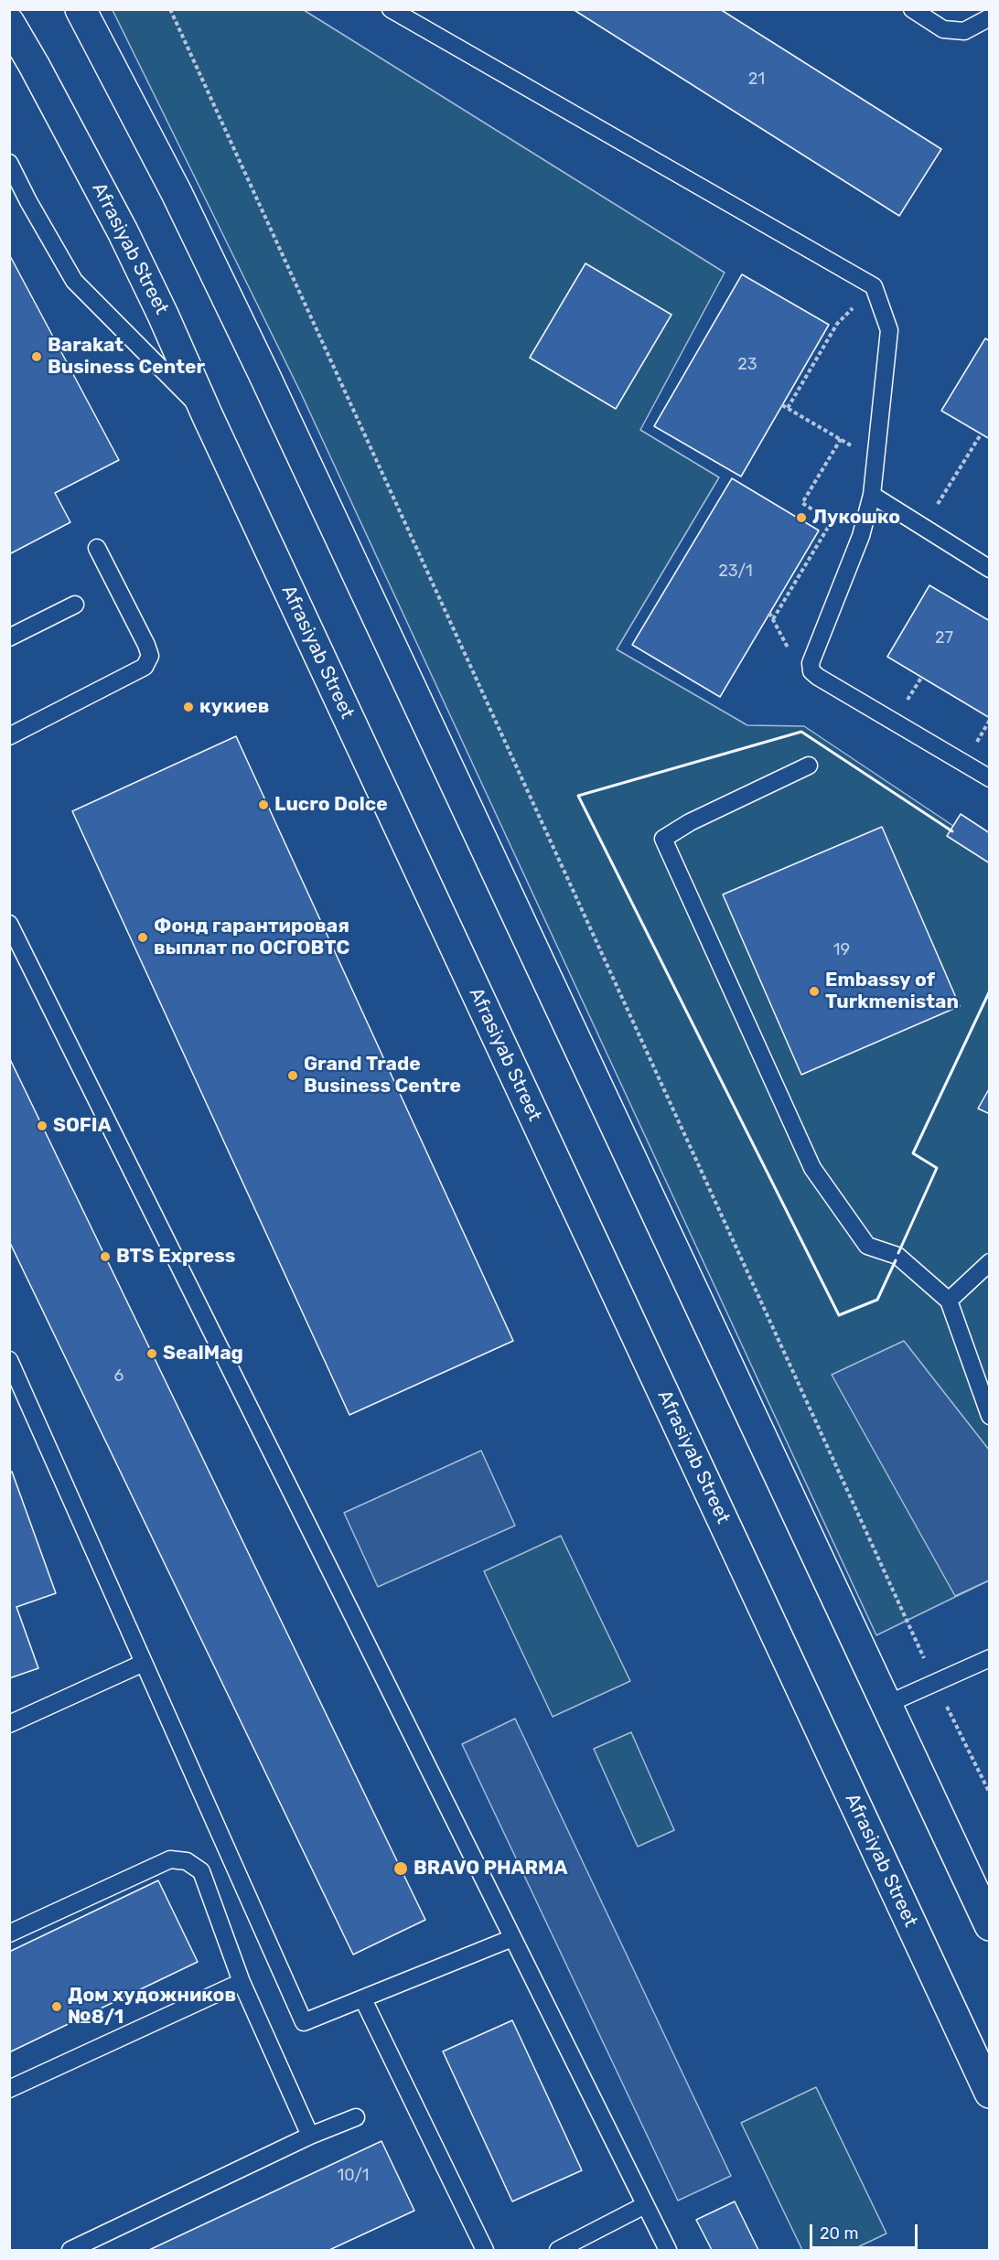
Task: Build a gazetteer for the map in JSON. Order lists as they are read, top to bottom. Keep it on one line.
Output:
{"streets":{"main road":["Afrasiyab Street"]},"places":["Barakat Business Center","Лукошко","кукиев","Lucro Dolce","Фонд гарантировая выплат по ОСГОВТС","Embassy of Turkmenistan","Grand Trade Business Centre","SOFIA","BTS Express","SealMag","BRAVO PHARMA","Дом художников №8/1"],"house_numbers":["21","23","23/1","27","19","6","10/1"],"scale_bar":"20 m"}
